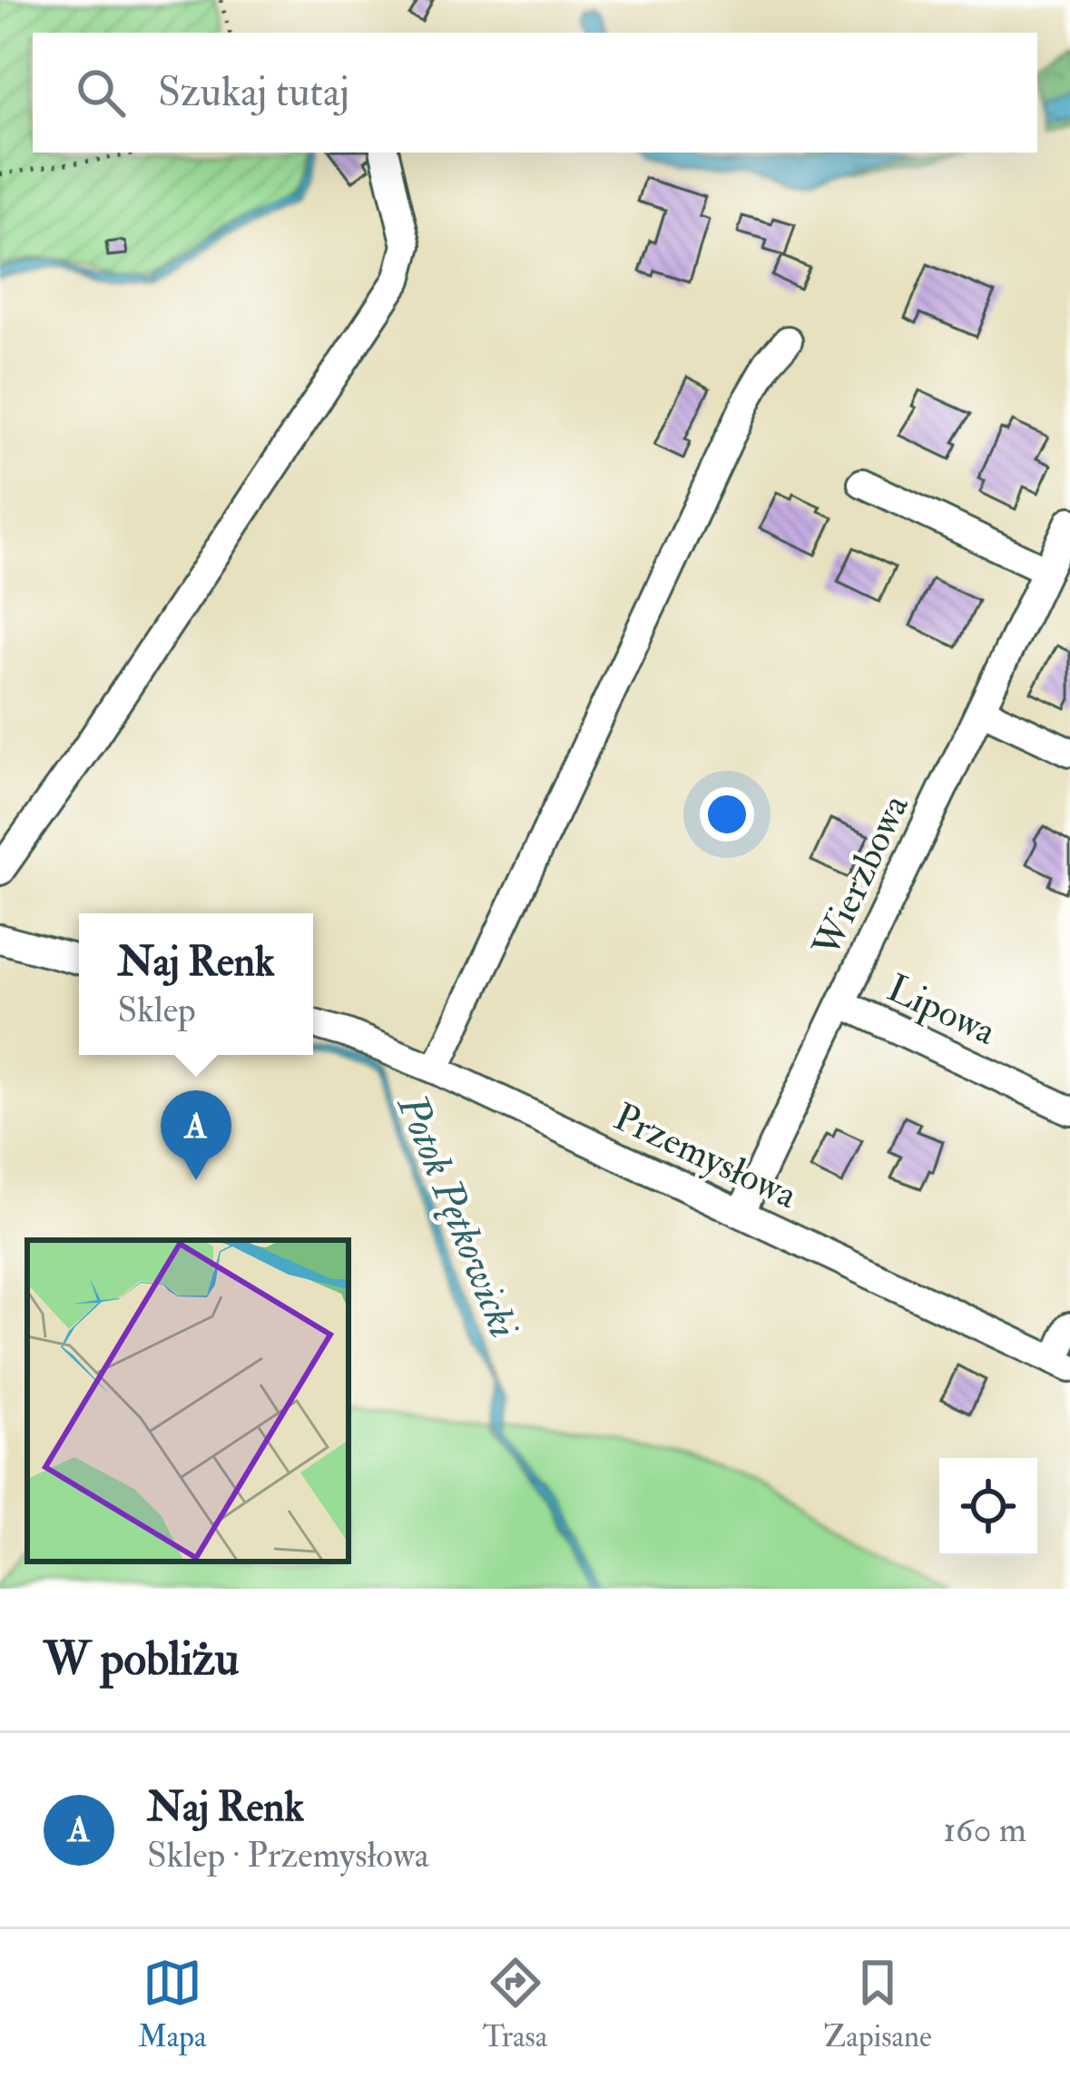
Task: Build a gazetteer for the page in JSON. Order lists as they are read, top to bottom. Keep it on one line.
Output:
{"streets":{"street":["Wierzbowa","Lipowa","Przemysłowa"]},"crossings":[["Wierzbowa","Lipowa"],["Wierzbowa","Przemysłowa"]],"water":["Potok Pętkowicki"],"page":{"search":"Szukaj tutaj","popup":["Naj Renk","Sklep"],"pins":"A","heading":"W pobliżu","list":[{"mark":"A","name":"Naj Renk","note":"Sklep · Przemysłowa","value":"160 m"}],"nav":["Mapa","Trasa","Zapisane"]}}
